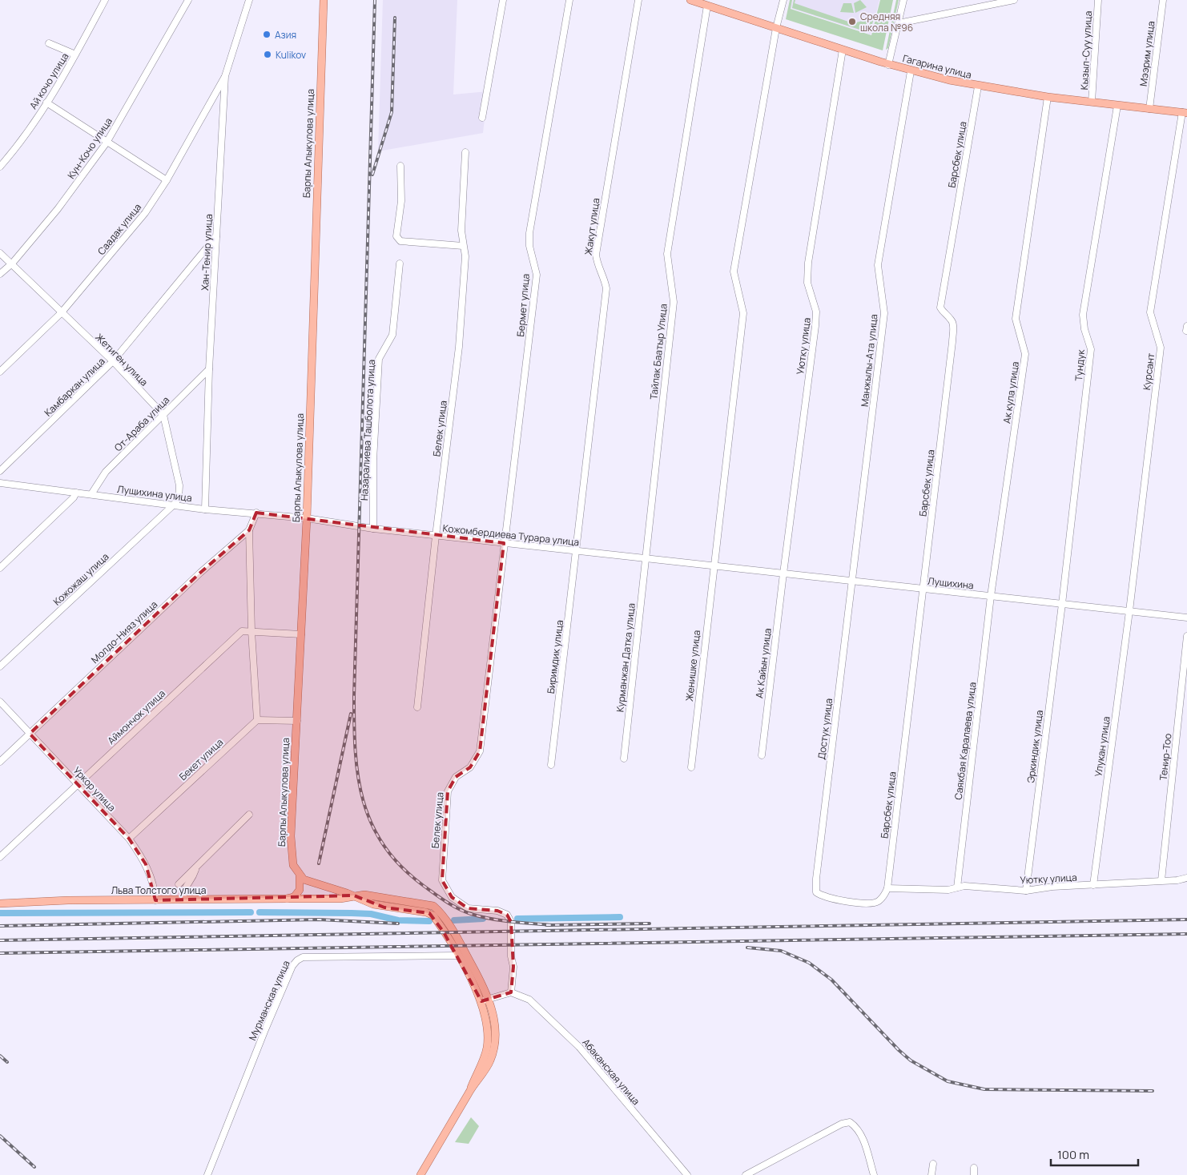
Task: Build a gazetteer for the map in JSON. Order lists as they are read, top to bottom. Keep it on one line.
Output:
{"streets":{"main road":["Гагарина улица","Барпы Алыкулова улица","Льва Толстого улица"],"street":["Кызыл-Суу улица","Мээрим улица","Ай кочо улица","Кун-Кочо улица","Барсбек улица","Жакут улица","Саадак улица","Хан-Тенир улица","Бермет улица","Уютку улица","Тайлак Баатыр Улица","Жетиген улица","Манжылы-Ата улица","Тундук","Курсант","Камбаркан улица","Ак кула улица","От-Араба улица","Белек улица","Назаралиева Ташболота улица","Лущихина улица","Кожомбердиева Турара улица","Кожожаш улица","Лущихина","Молдо-Нияз улица","Биримдик улица","Курманжан Датка улица","Ак Кайын улица","Женишке улица","Аймончок улица","Достук улица","Саякбая Каралаева улица","Эркиндик улица","Улукан улица","Тенир-Тоо","Бекет улица","Уркор улица","Мурманская улица","Абаканская улица"]},"crossings":[["Кызыл-Суу улица","Гагарина улица"],["Мээрим улица","Гагарина улица"],["Гагарина улица","Барсбек улица"],["Гагарина улица","Уютку улица"],["Гагарина улица","Тайлак Баатыр Улица"],["Гагарина улица","Манжылы-Ата улица"],["Гагарина улица","Тундук"],["Гагарина улица","Курсант"],["Гагарина улица","Ак кула улица"],["Гагарина улица","Женишке улица"],["Барпы Алыкулова улица","Лущихина улица"],["Барпы Алыкулова улица","Кожомбердиева Турара улица"],["Барпы Алыкулова улица","Аймончок улица"],["Кун-Кочо улица","Жетиген улица"],["Барсбек улица","Уютку улица"],["Барсбек улица","Лущихина"],["Барсбек улица","Достук улица"],["Жакут улица","Кожомбердиева Турара улица"],["Жакут улица","Биримдик улица"],["Саадак улица","Хан-Тенир улица"],["Саадак улица","Жетиген улица"],["Хан-Тенир улица","Камбаркан улица"],["Хан-Тенир улица","От-Араба улица"],["Хан-Тенир улица","Лущихина улица"],["Бермет улица","Белек улица"],["Бермет улица","Кожомбердиева Турара улица"],["Уютку улица","Лущихина"],["Уютку улица","Ак Кайын улица"],["Уютку улица","Достук улица"],["Уютку улица","Саякбая Каралаева улица"],["Уютку улица","Эркиндик улица"],["Уютку улица","Улукан улица"],["Уютку улица","Тенир-Тоо"],["Тайлак Баатыр Улица","Кожомбердиева Турара улица"],["Тайлак Баатыр Улица","Курманжан Датка улица"],["Жетиген улица","Камбаркан улица"],["Жетиген улица","От-Араба улица"],["Манжылы-Ата улица","Лущихина"],["Манжылы-Ата улица","Достук улица"],["Тундук","Лущихина"],["Тундук","Эркиндик улица"],["Курсант","Лущихина"],["Курсант","Улукан улица"],["Ак кула улица","Лущихина"],["Ак кула улица","Саякбая Каралаева улица"],["От-Араба улица","Лущихина улица"],["Белек улица","Кожомбердиева Турара улица"],["Белек улица","Абаканская улица"],["Назаралиева Ташболота улица","Кожомбердиева Турара улица"],["Лущихина улица","Кожомбердиева Турара улица"],["Лущихина улица","Кожожаш улица"],["Лущихина улица","Молдо-Нияз улица"],["Кожомбердиева Турара улица","Лущихина"],["Кожомбердиева Турара улица","Биримдик улица"],["Кожомбердиева Турара улица","Курманжан Датка улица"],["Кожомбердиева Турара улица","Женишке улица"],["Лущихина","Ак Кайын улица"],["Лущихина","Женишке улица"],["Лущихина","Достук улица"],["Лущихина","Саякбая Каралаева улица"],["Лущихина","Эркиндик улица"],["Лущихина","Улукан улица"],["Молдо-Нияз улица","Уркор улица"],["Аймончок улица","Уркор улица"],["Бекет улица","Уркор улица"],["Уркор улица","Льва Толстого улица"]],"places":["Средняя школа №96","Азия","Kulikov"],"scale_bar":"100 m"}
